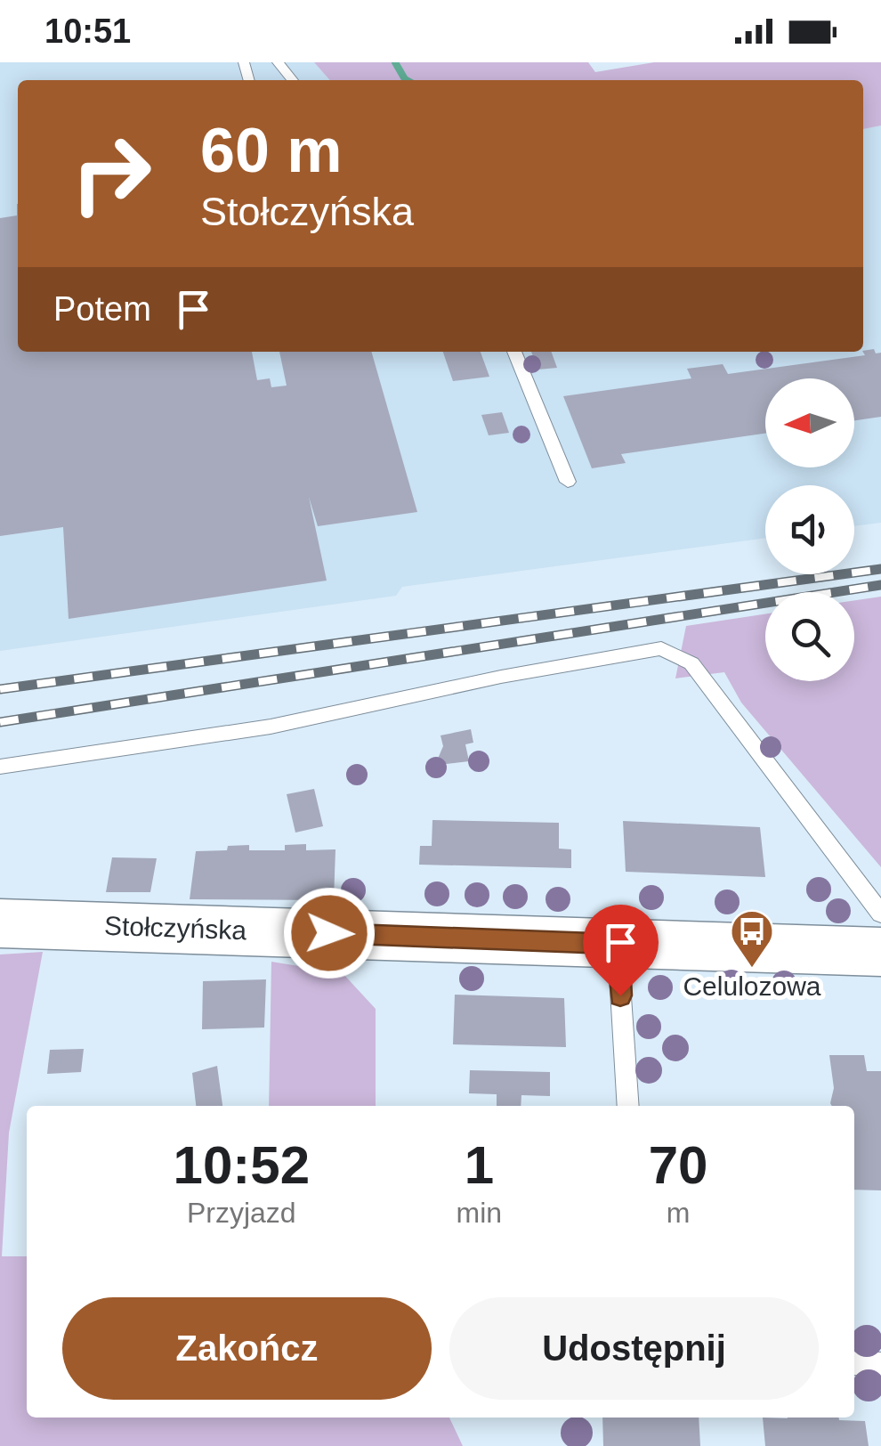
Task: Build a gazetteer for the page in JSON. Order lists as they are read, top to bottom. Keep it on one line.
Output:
{"streets":{"street":["Stołczyńska"]},"places":{"bus stop":["Celulozowa"]},"north":"left","page":{"status":"10:51","turn":["60 m","Stołczyńska"],"then":"Potem","eta":["10:52","Przyjazd","1","min","70","m"],"buttons":["Zakończ","Udostępnij"]}}
